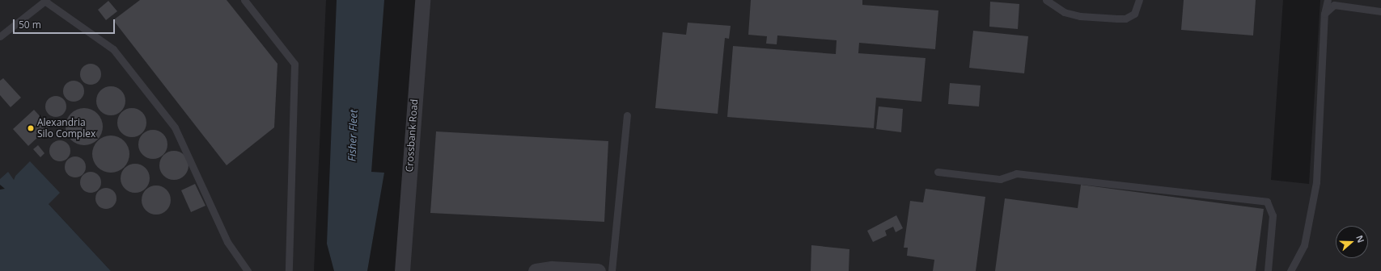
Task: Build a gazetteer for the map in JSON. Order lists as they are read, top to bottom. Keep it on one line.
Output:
{"streets":{"street":["Crossbank Road"]},"water":["Fisher Fleet"],"places":["Alexandria Silo Complex"],"scale_bar":"50 m","north":"right"}
